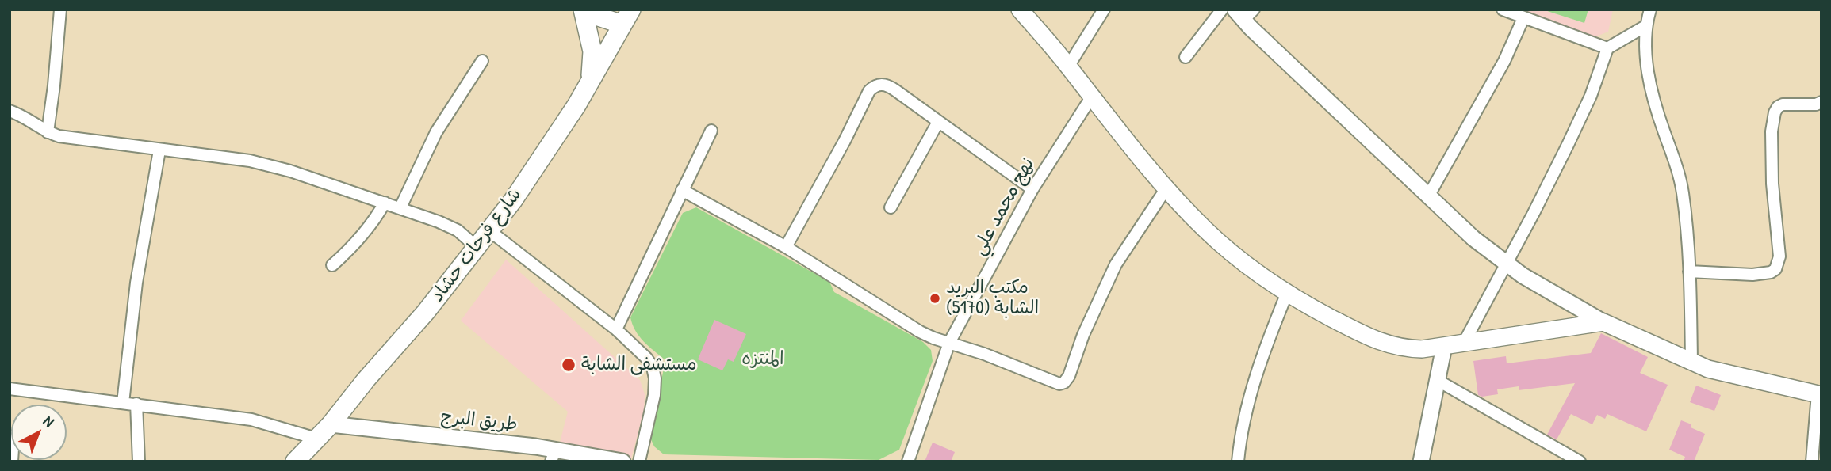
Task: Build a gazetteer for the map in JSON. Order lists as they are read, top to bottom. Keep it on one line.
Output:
{"streets":{"main road":["شارع فرحات حشاد"],"street":["نهج محمد علي","طريق البرج"]},"crossings":[["شارع فرحات حشاد","طريق البرج"]],"parks":["المنتزه"],"places":["مكتب البريد الشابة (5170)","مستشفى الشابة"],"north":"top right"}
